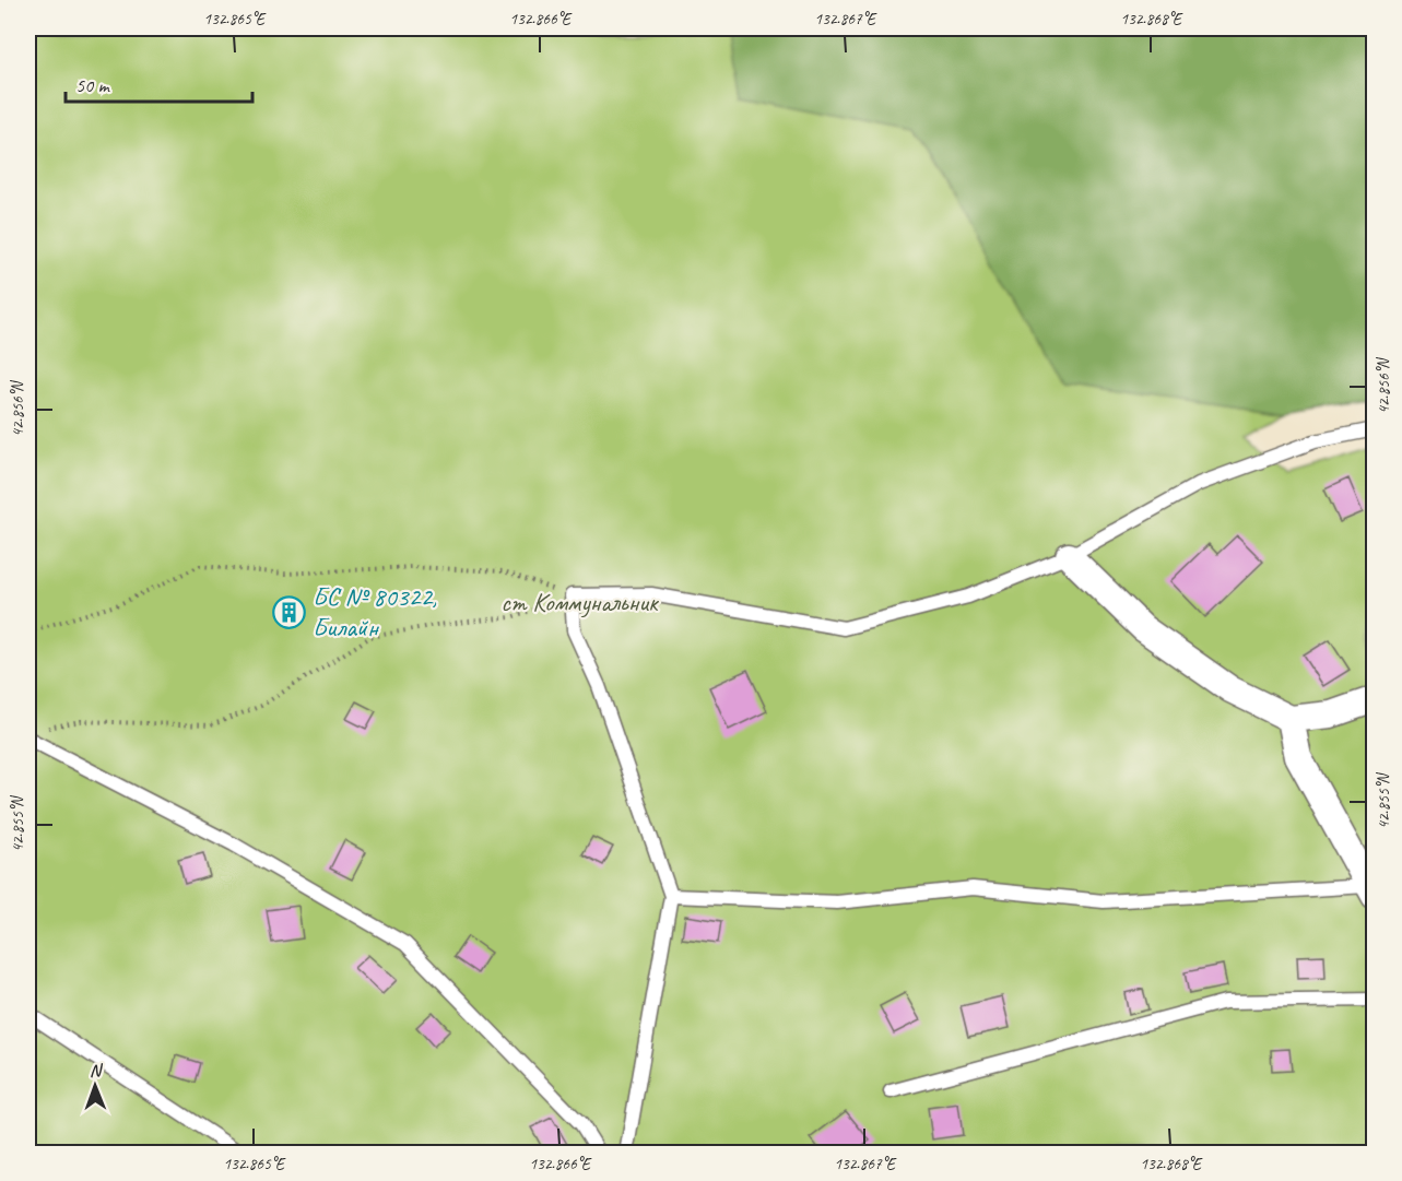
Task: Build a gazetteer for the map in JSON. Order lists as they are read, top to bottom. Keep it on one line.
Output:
{"parks":["ст Коммунальник"],"places":{"building":["БС № 80322, Билайн"]},"scale_bar":"50 m","north":"top","coordinates":["132.865°E","132.866°E","132.867°E","132.868°E","42.856°N","42.855°N"]}
